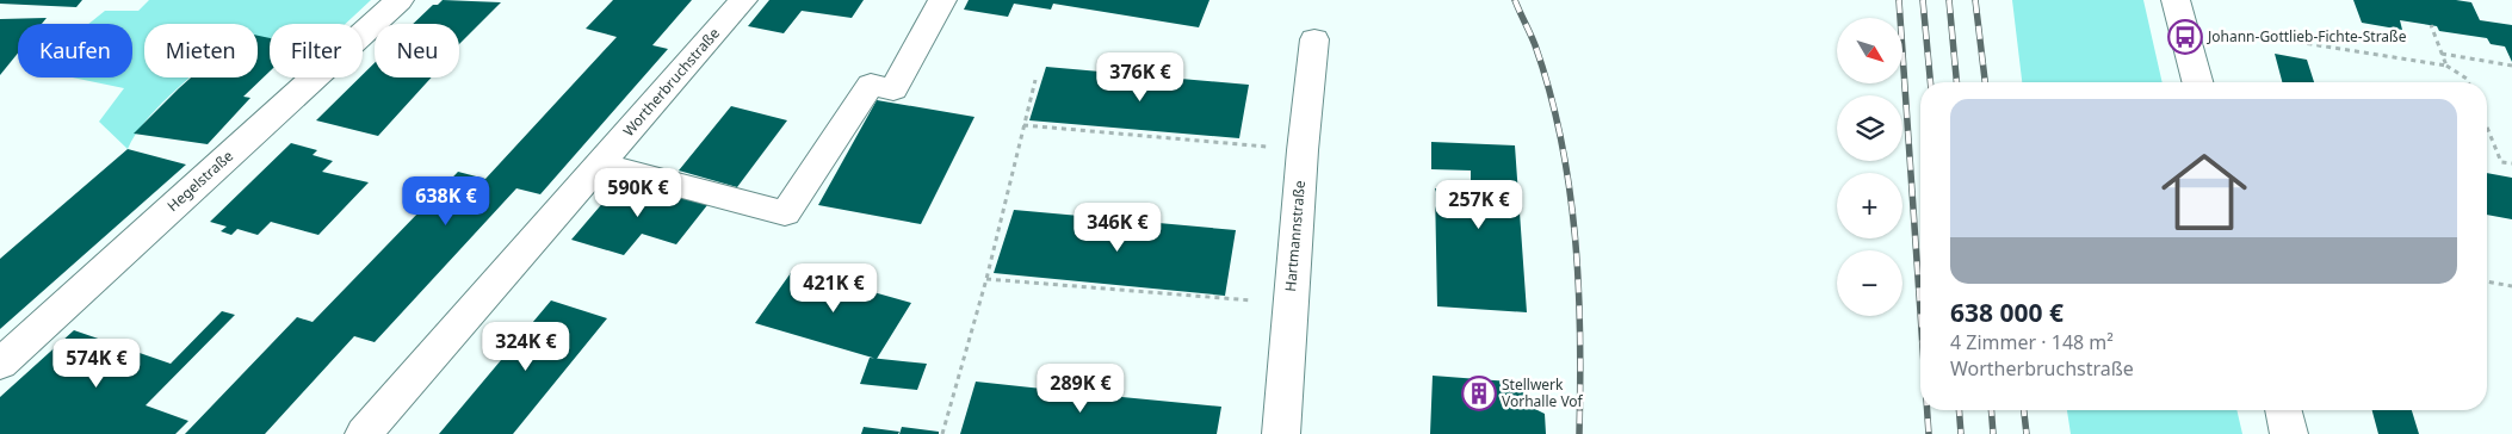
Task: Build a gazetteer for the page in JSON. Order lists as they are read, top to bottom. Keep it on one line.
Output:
{"streets":{"street":["Wortherbruchstraße","Hegelstraße","Hartmannstraße"]},"places":{"bus stop":["Johann-Gottlieb-Fichte-Straße"],"building":["Stellwerk Vorhalle Vof"]},"north":"bottom right","page":{"map_buttons":["+","−"],"chip":["Kaufen","Mieten","Filter","Neu"],"price":["376K €","590K €","638K €","257K €","346K €","421K €","324K €","574K €","289K €"],"list":[{"name":"638 000 €","note":"4 Zimmer · 148 m² · Wortherbruchstraße"}]}}
